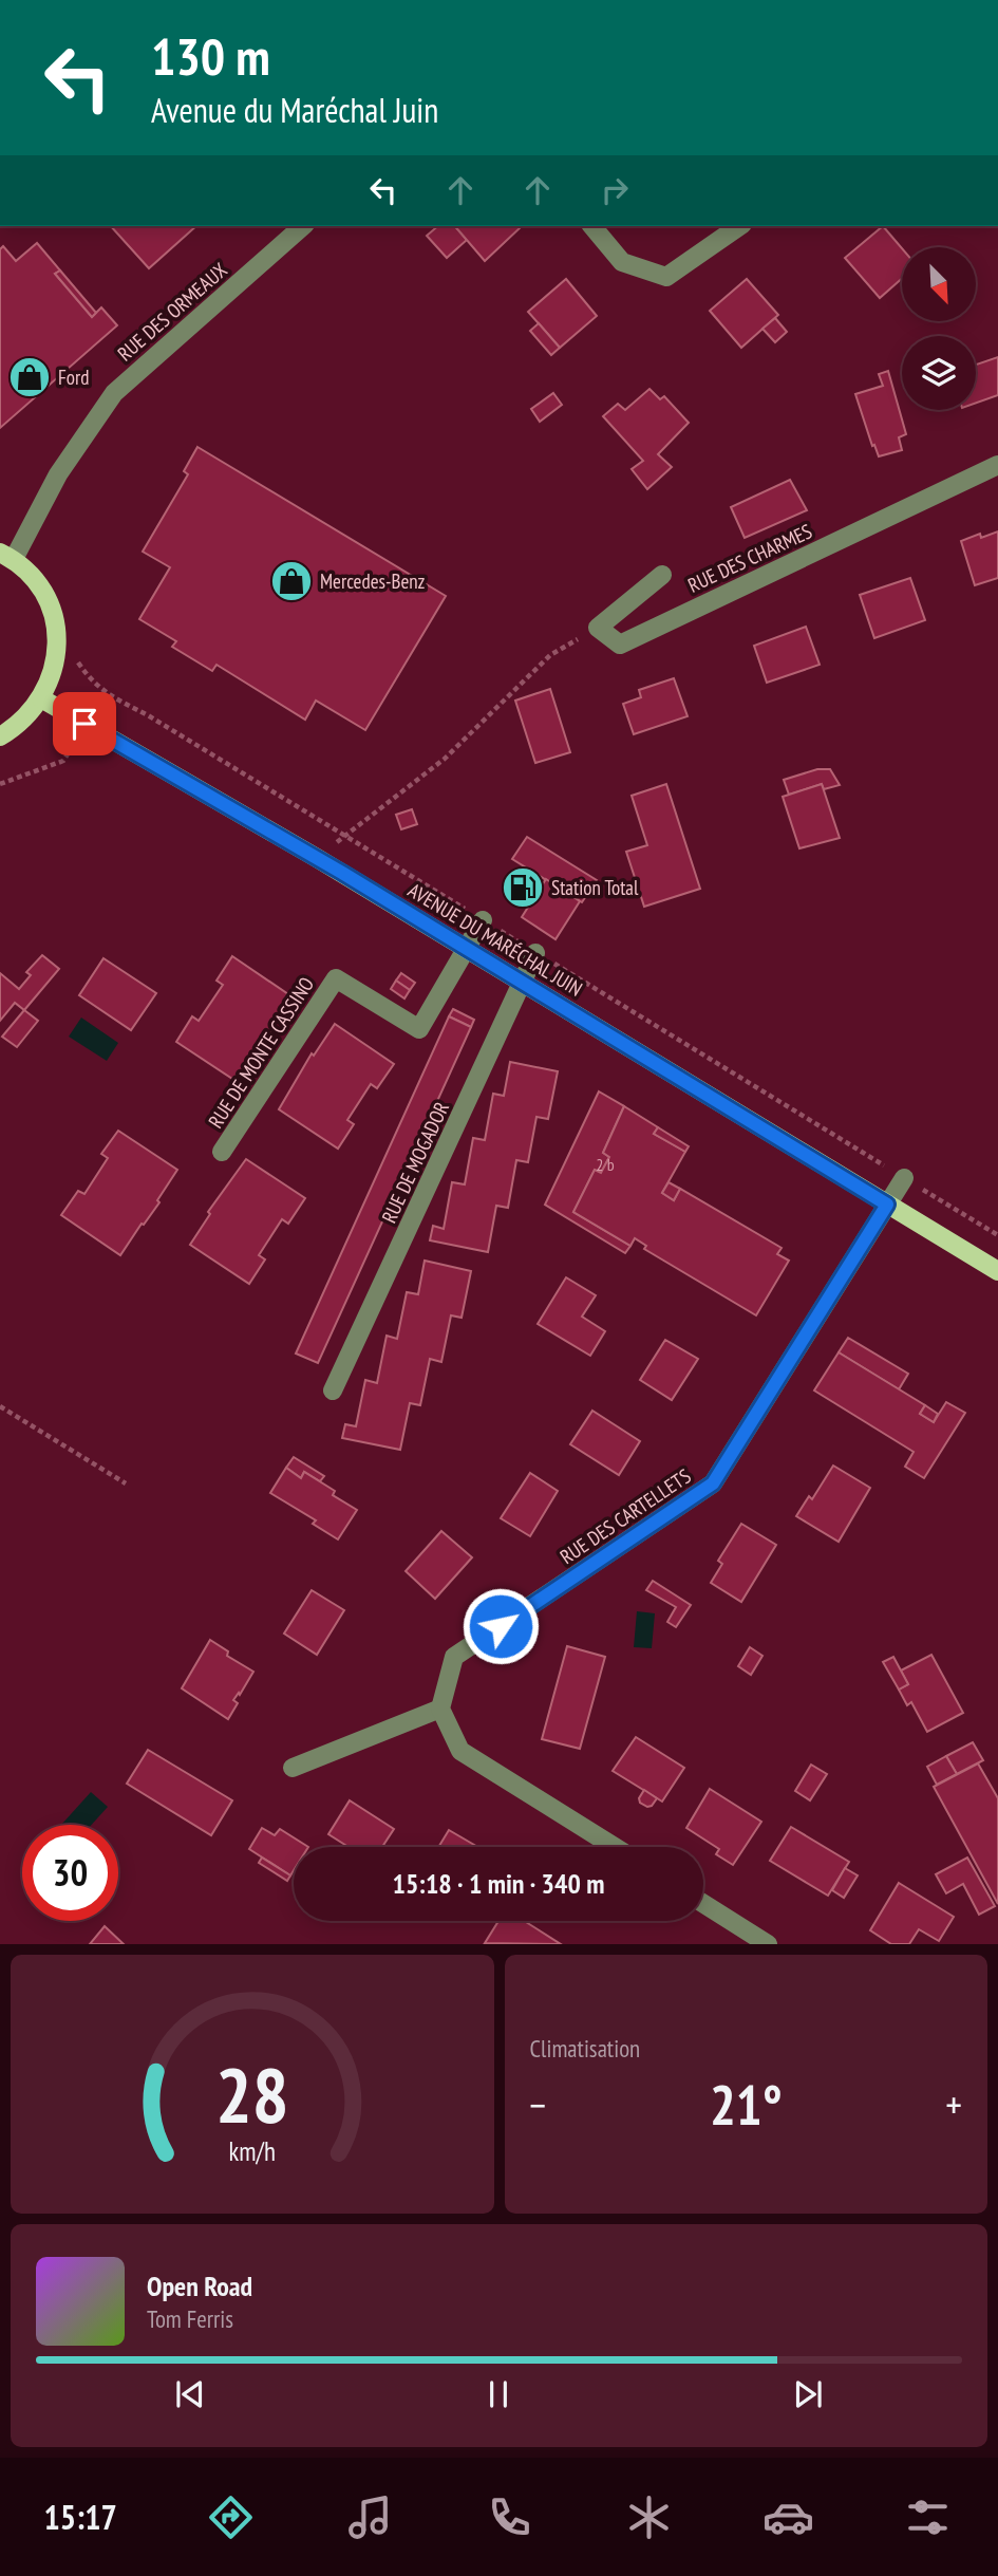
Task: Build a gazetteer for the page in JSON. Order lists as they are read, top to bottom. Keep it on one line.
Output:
{"streets":{"main road":["AVENUE DU MARÉCHAL JUIN"],"street":["RUE DES ORMEAUX","RUE DES CHARMES","RUE DE MONTE CASSINO","RUE DE MOGADOR","RUE DES CARTELLETS"]},"crossings":[["AVENUE DU MARÉCHAL JUIN","RUE DE MONTE CASSINO"],["AVENUE DU MARÉCHAL JUIN","RUE DE MOGADOR"],["AVENUE DU MARÉCHAL JUIN","RUE DES CARTELLETS"]],"places":{"shop":["Ford","Mercedes-Benz"],"fuel station":["Station Total"]},"house_numbers":["2 b"],"north":"bottom right","page":{"turn":["130 m","Avenue du Maréchal Juin"],"limit":"30","trip":"15:18 · 1 min · 340 m","tile":"Climatisation","heat":["−","21°","+"],"song":["Open Road","Tom Ferris"],"tabs":"15:17","gauge":["28","km/h"]}}
